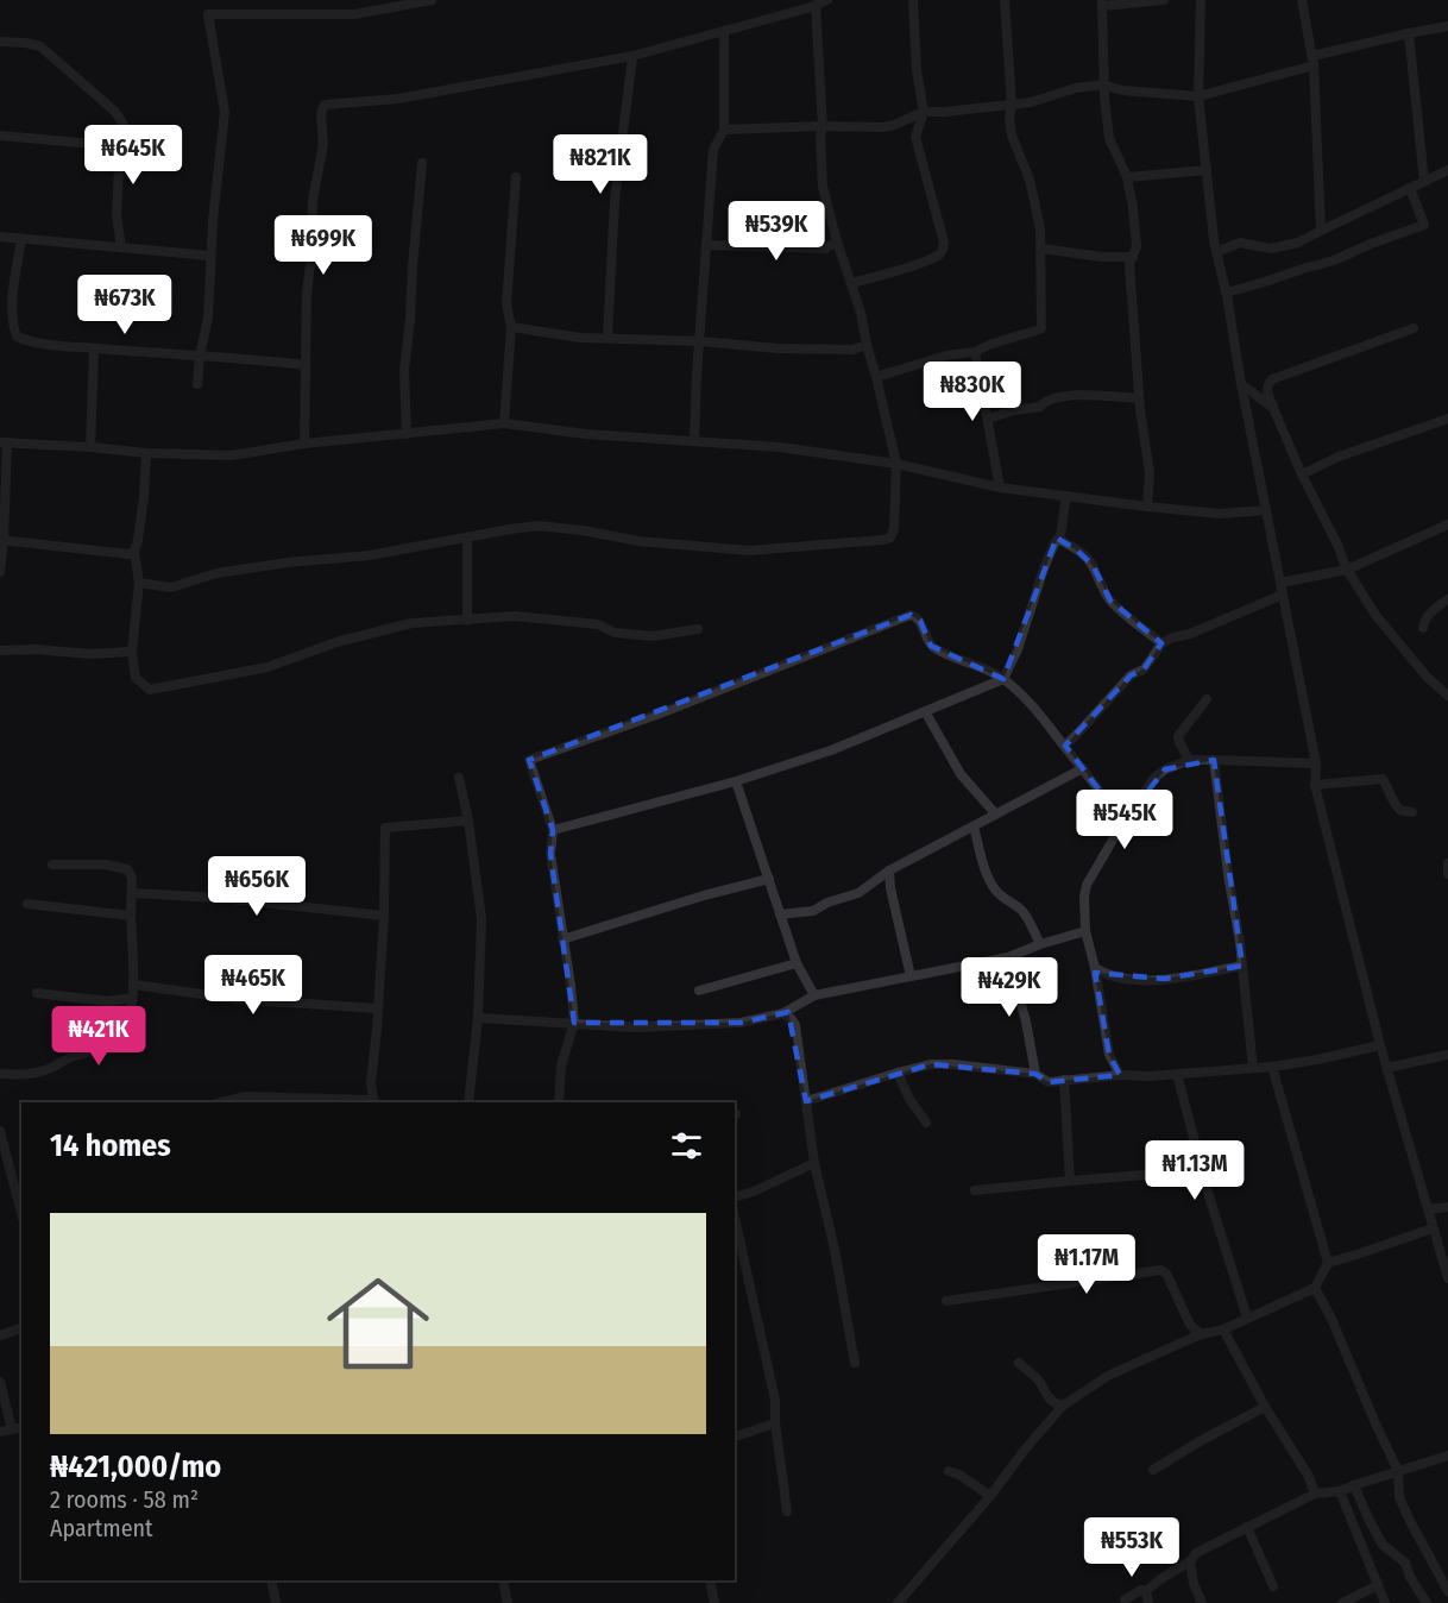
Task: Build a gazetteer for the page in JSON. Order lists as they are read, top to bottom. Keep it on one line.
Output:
{"page":{"price":["₦645K","₦821K","₦539K","₦699K","₦673K","₦830K","₦545K","₦656K","₦465K","₦429K","₦421K","₦1.13M","₦1.17M","₦553K"],"heading":"14 homes","list":[{"name":"₦421,000/mo","note":"2 rooms · 58 m² · Apartment"}]}}
